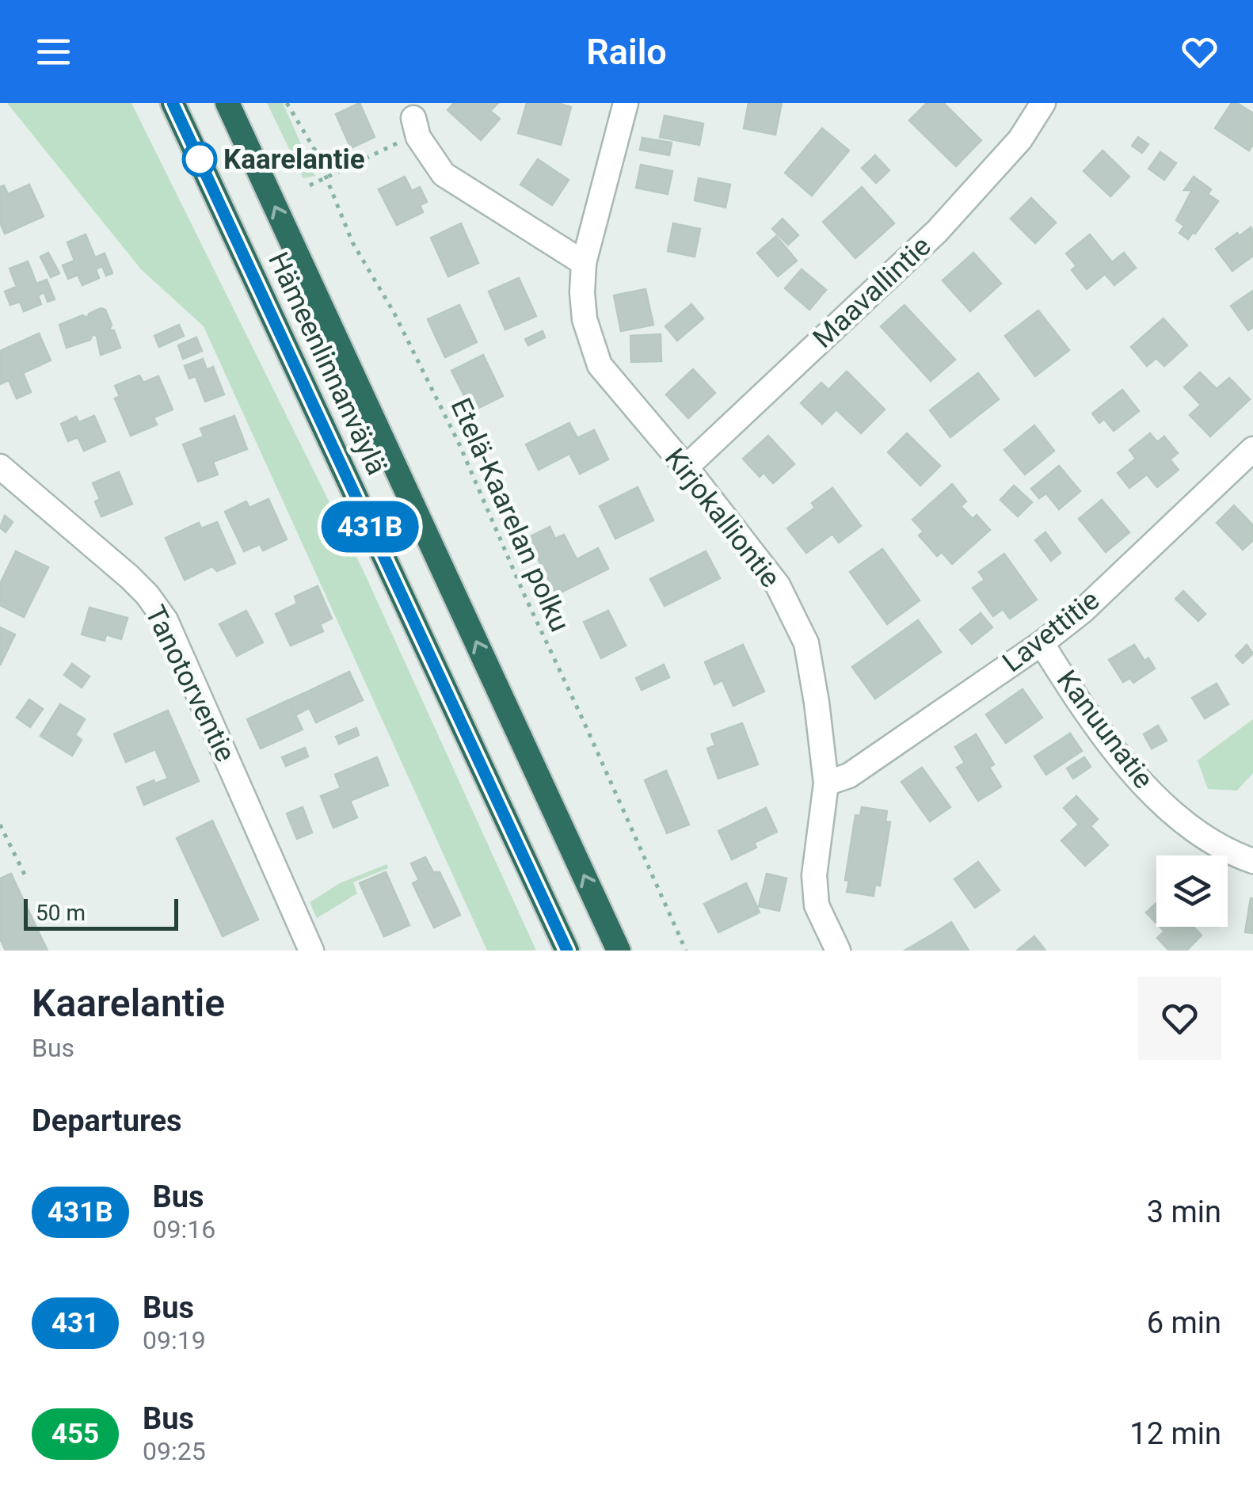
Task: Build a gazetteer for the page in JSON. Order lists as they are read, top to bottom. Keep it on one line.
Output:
{"streets":{"highway":["Hämeenlinnanväylä"],"street":["Maavallintie","Kirjokalliontie","Lavettitie","Tanotorventie","Kanuunatie"],"path":["Etelä-Kaarelan polku"]},"crossings":[["Maavallintie","Kirjokalliontie"],["Kirjokalliontie","Lavettitie"],["Lavettitie","Kanuunatie"]],"places":["Kaarelantie"],"lines":["bus line 431B"],"scale_bar":"50 m","page":{"header":"Railo","on_map":"431B","scale":"50 m","heading":[["Kaarelantie","Bus"],"Departures"],"list":[{"mark":"431B","name":"Bus","note":"09:16","value":"3 min"},{"mark":"431","name":"Bus","note":"09:19","value":"6 min"},{"mark":"455","name":"Bus","note":"09:25","value":"12 min"}]}}
